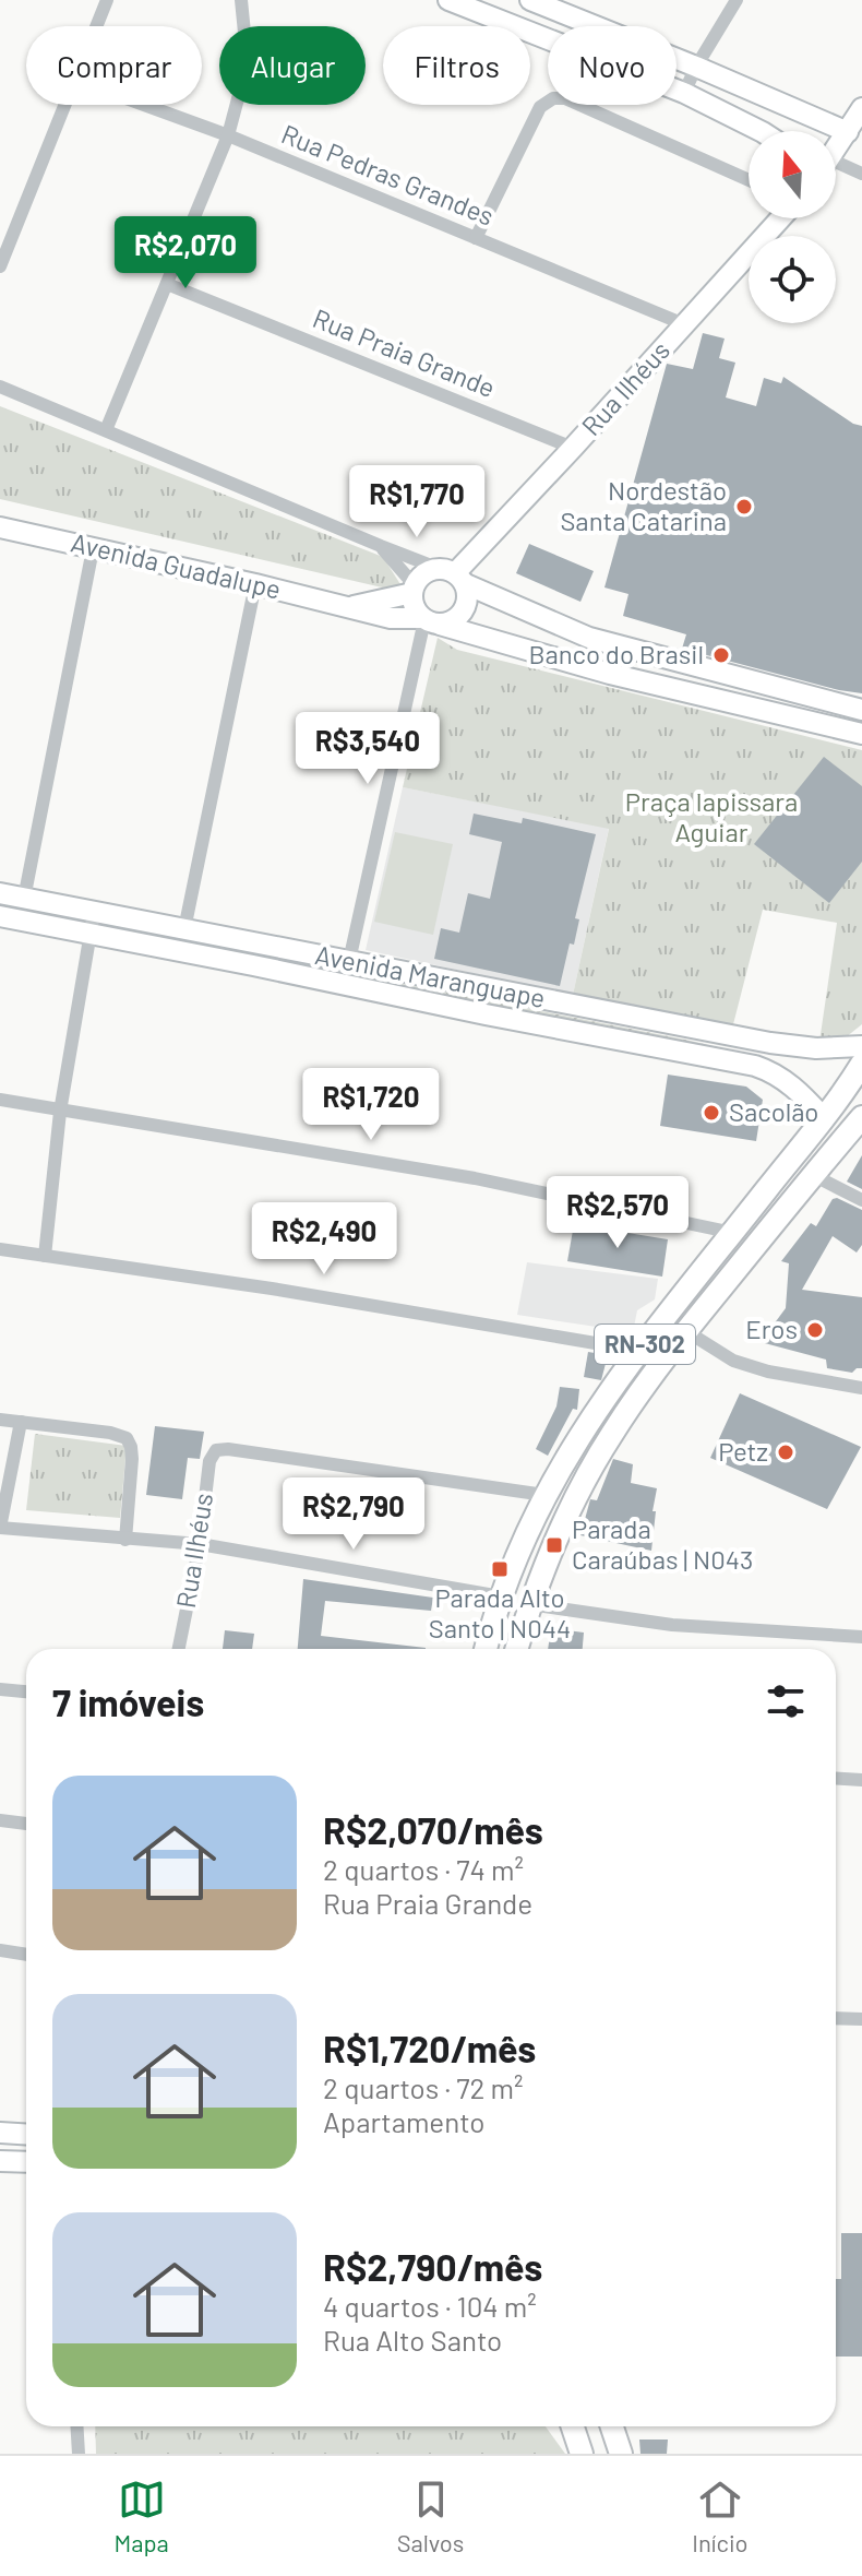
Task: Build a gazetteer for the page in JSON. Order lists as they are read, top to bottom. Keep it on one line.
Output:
{"streets":{"main road":["Rua Ilhéus","Avenida Guadalupe","Avenida Maranguape","RN-302"],"street":["Rua Pedras Grandes","Rua Praia Grande"]},"crossings":[["Rua Pedras Grandes","Rua Ilhéus"],["Rua Praia Grande","Rua Ilhéus"],["Rua Ilhéus","Avenida Guadalupe"],["Rua Ilhéus","RN-302"],["Avenida Maranguape","RN-302"]],"parks":["Praça Iapissara Aguiar"],"places":{"other":["Nordestão Santa Catarina","Banco do Brasil","Sacolão","Eros","Petz"],"transit":["Parada Caraúbas | N043","Parada Alto Santo | N044"]},"north":"top","page":{"chip":["Comprar","Alugar","Filtros","Novo"],"price":["R$2,070","R$1,770","R$3,540","R$1,720","R$2,570","R$2,490","R$2,790"],"heading":"7 imóveis","list":[{"name":"R$2,070/mês","note":"2 quartos · 74 m² · Rua Praia Grande"},{"name":"R$1,720/mês","note":"2 quartos · 72 m² · Apartamento"},{"name":"R$2,790/mês","note":"4 quartos · 104 m² · Rua Alto Santo"}],"tabs":["Mapa","Salvos","Início"]}}
